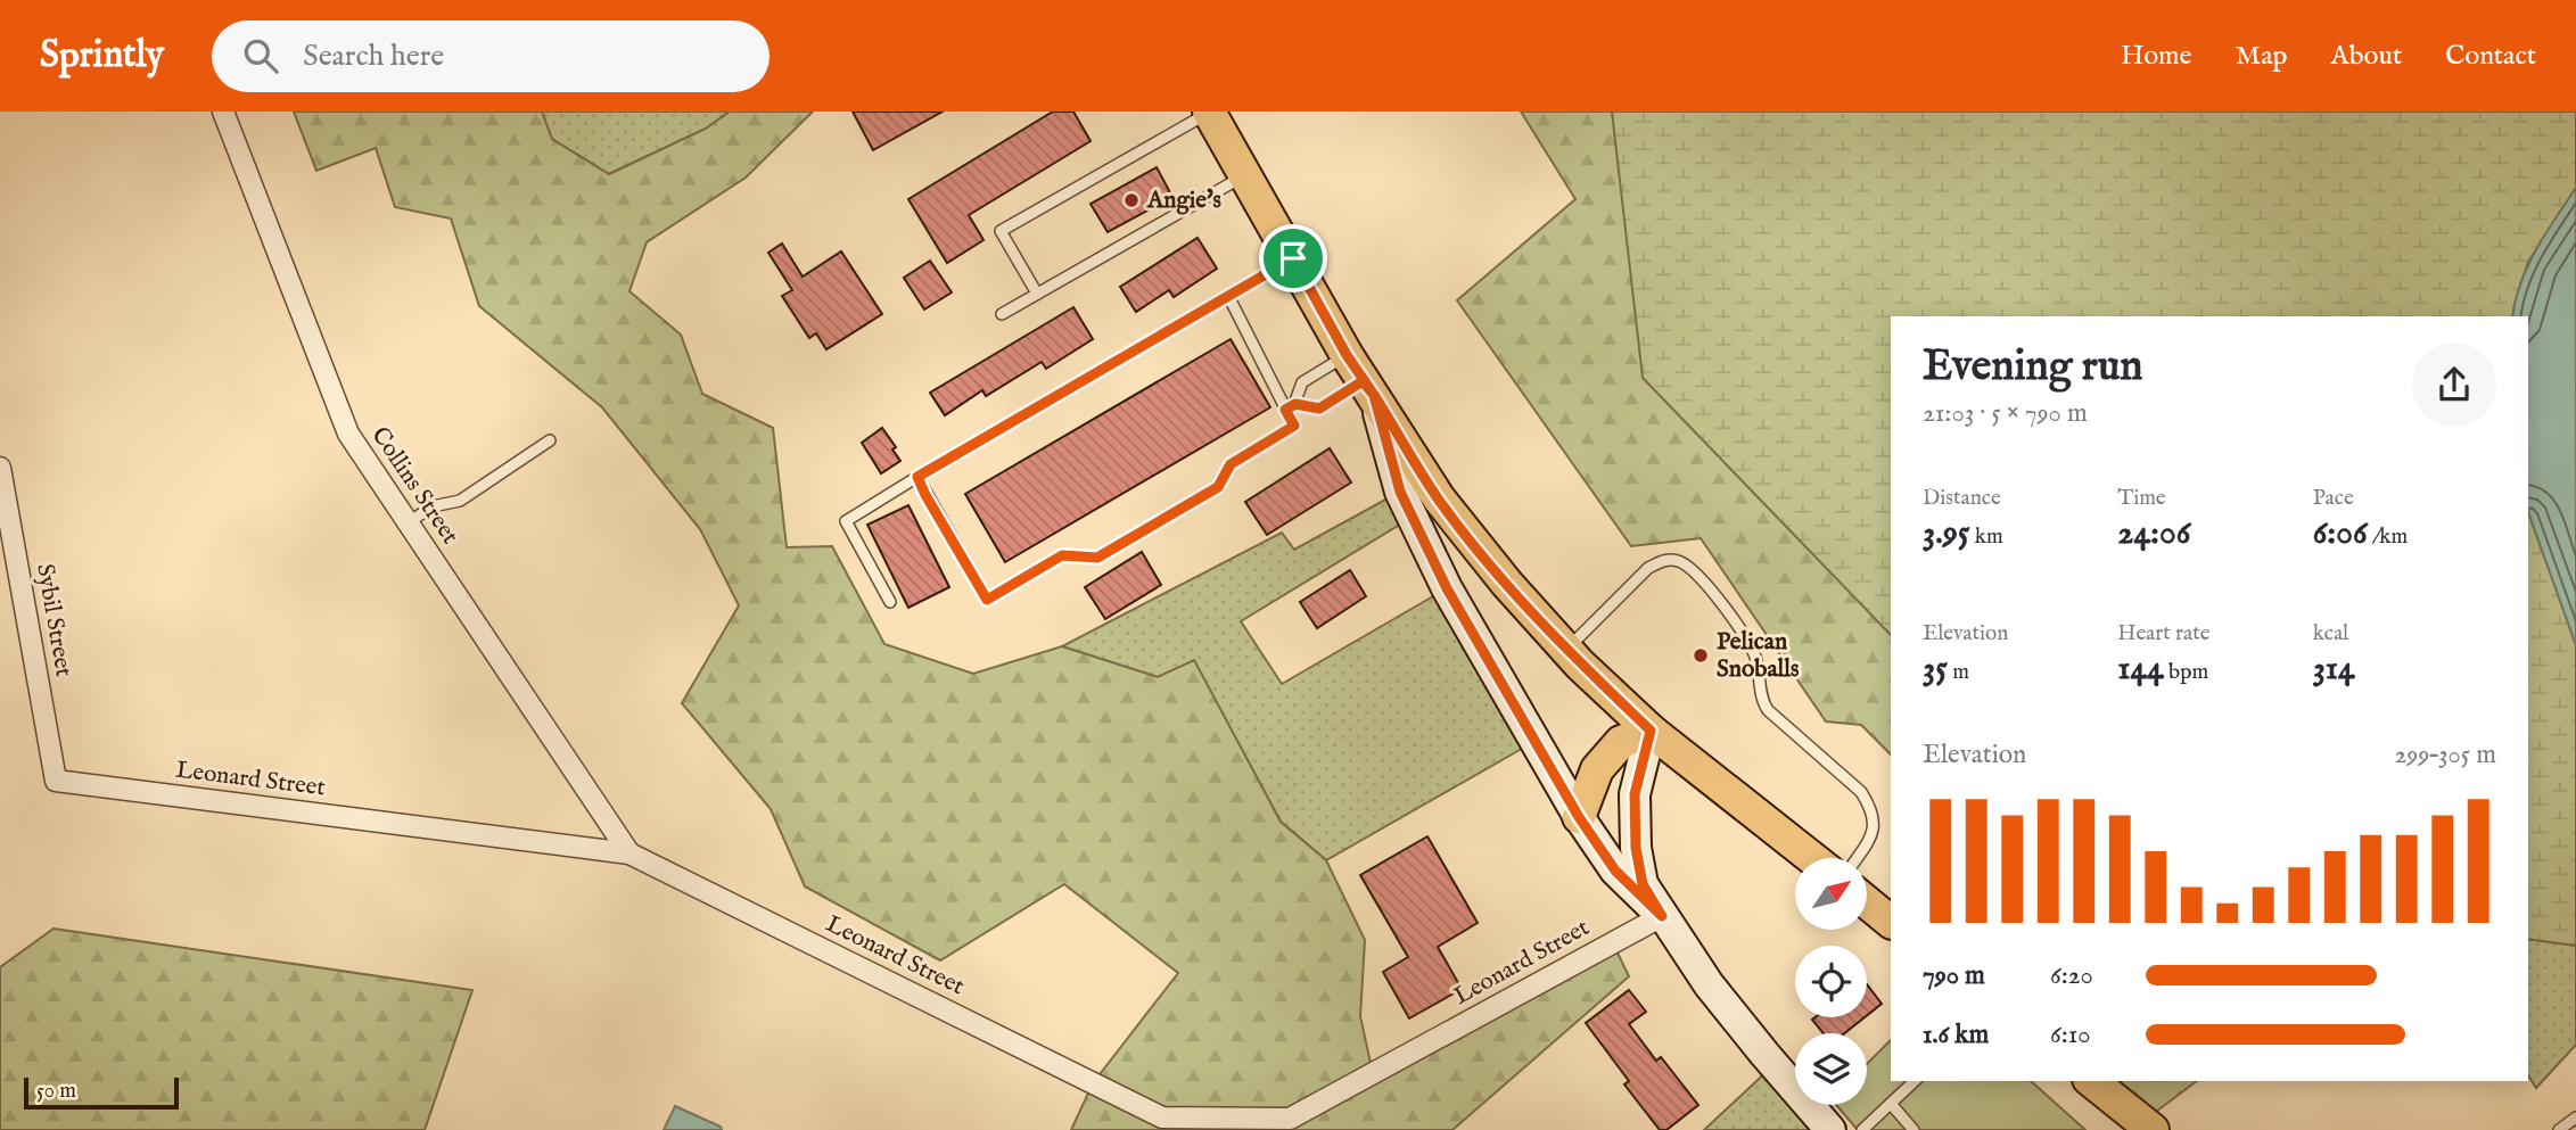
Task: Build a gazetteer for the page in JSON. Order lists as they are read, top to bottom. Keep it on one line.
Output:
{"streets":{"street":["Collins Street","Sybil Street","Leonard Street"]},"crossings":[["Collins Street","Leonard Street"],["Sybil Street","Leonard Street"]],"places":["Angie's","Pelican Snoballs"],"scale_bar":"50 m","north":"top right","page":{"header":"Sprintly","search":"Search here","nav":["Home","Map","About","Contact"],"heading":["Evening run","21:03 · 5 × 790 m"],"stats":[["Distance","3.95 km"],["Time","24:06"],["Pace","6:06 /km"],["Elevation","35 m"],["Heart rate","144 bpm"],["kcal","314"]],"chart":["Elevation","299–305 m"],"list":[{"name":"790 m","note":"6:20"},{"name":"1.6 km","note":"6:10"}],"scale":"50 m"}}
